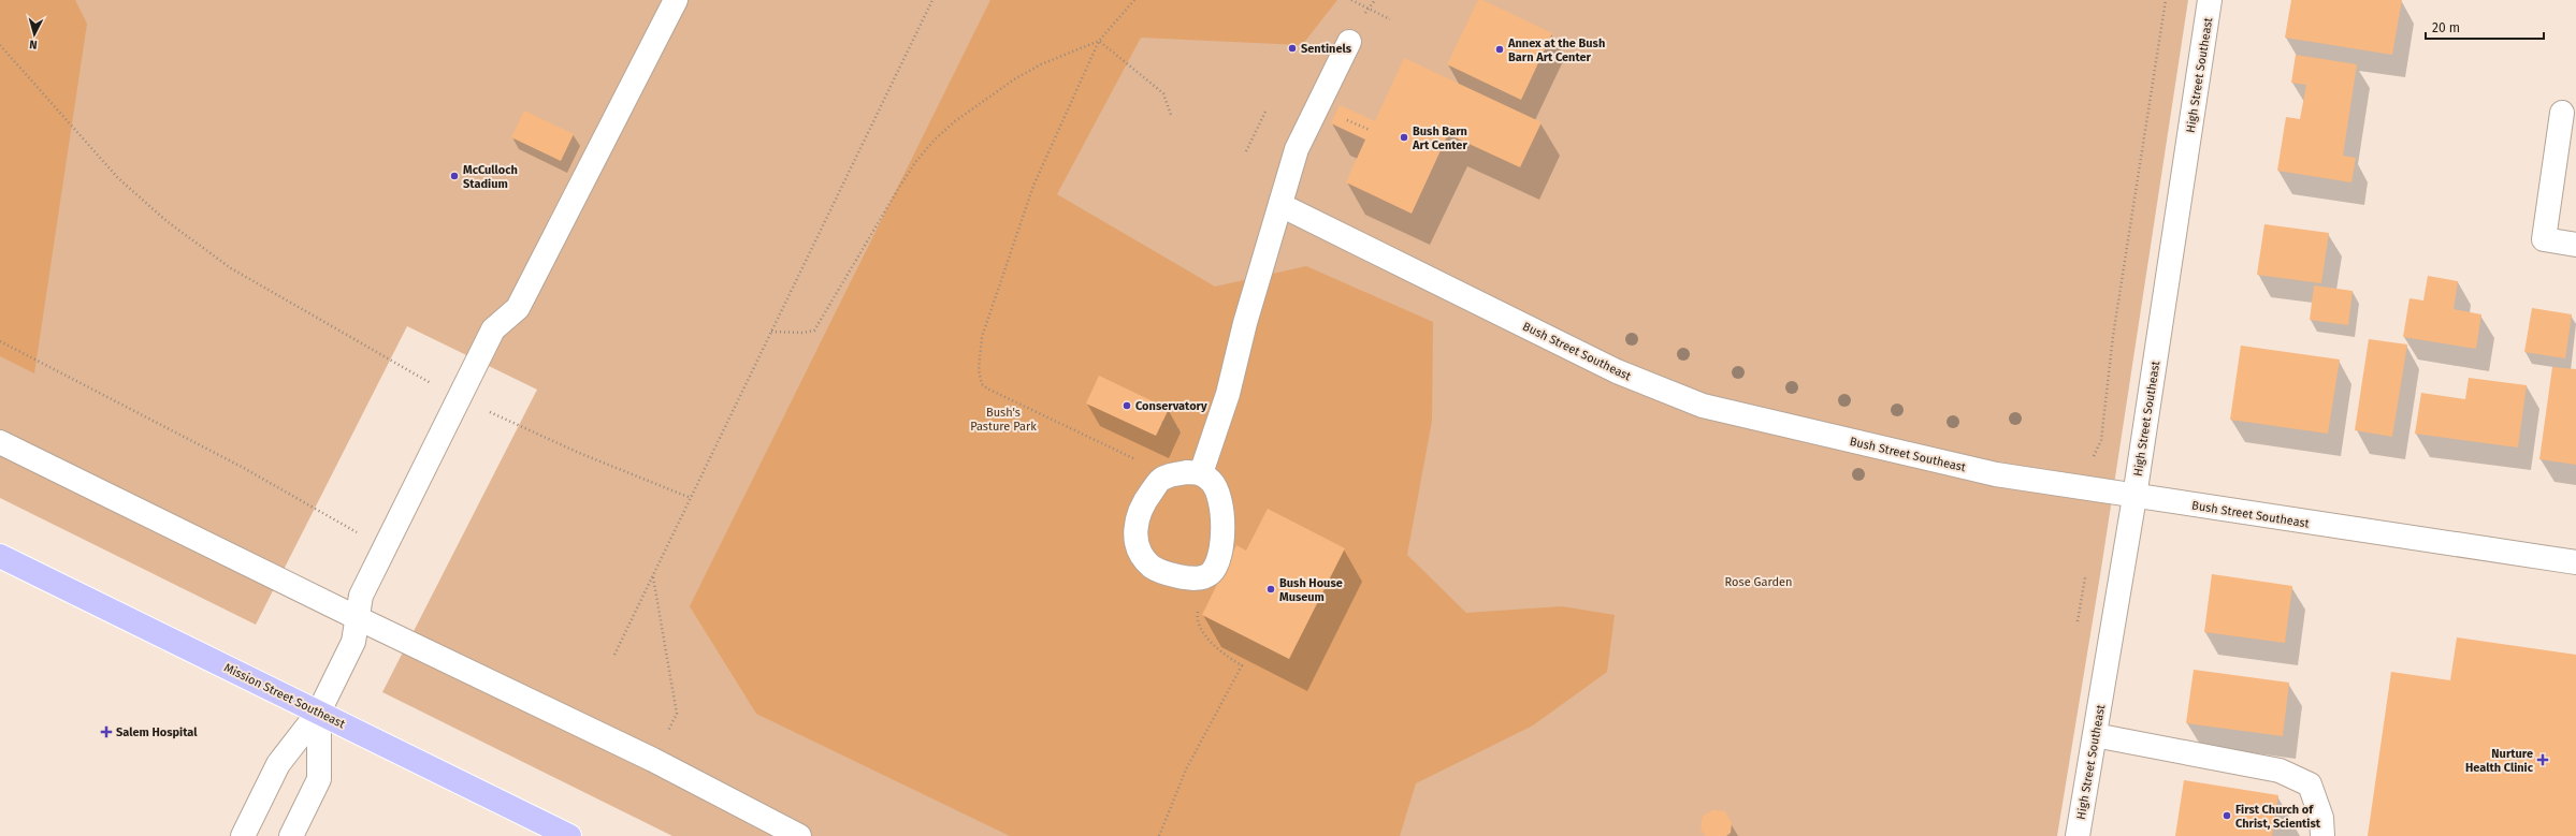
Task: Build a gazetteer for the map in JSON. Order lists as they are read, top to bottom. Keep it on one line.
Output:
{"streets":{"main road":["Mission Street Southeast"],"street":["High Street Southeast","Bush Street Southeast"]},"crossings":[["High Street Southeast","Bush Street Southeast"]],"parks":["Bush's Pasture Park","Rose Garden"],"places":{"other":["Sentinels","Annex at the Bush Barn Art Center","Bush Barn Art Center","McCulloch Stadium","Conservatory","Bush House Museum","First Church of Christ, Scientist"],"health":["Salem Hospital","Nurture Health Clinic"]},"scale_bar":"20 m","north":"bottom"}
